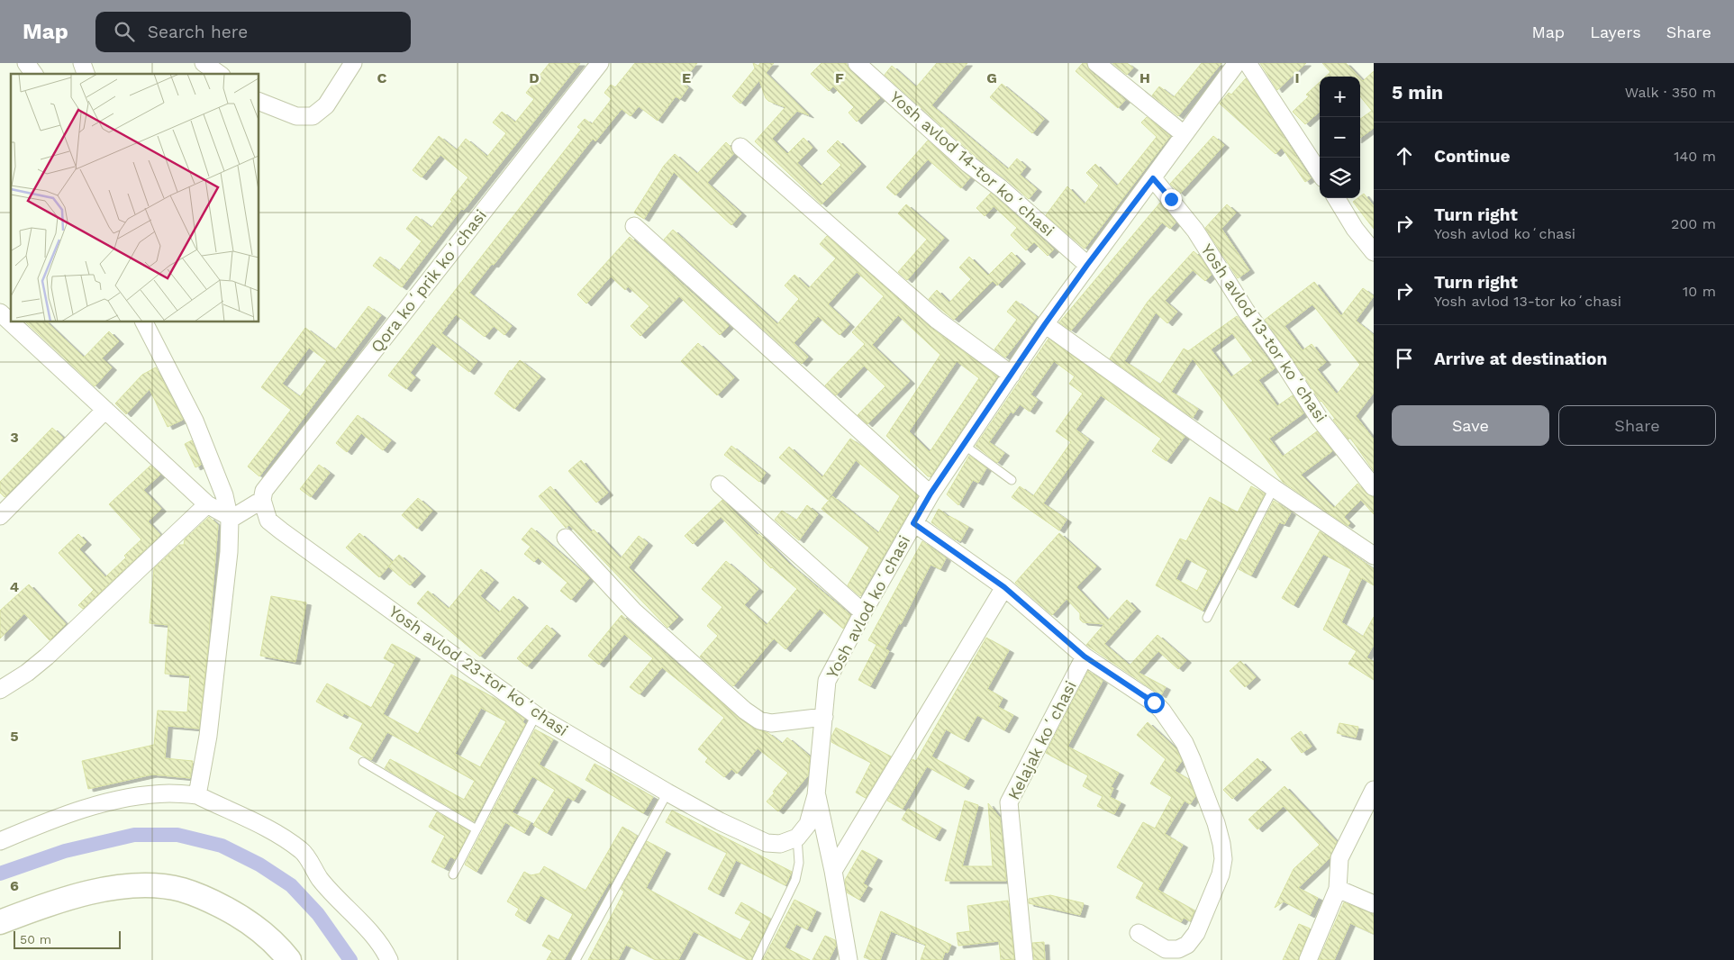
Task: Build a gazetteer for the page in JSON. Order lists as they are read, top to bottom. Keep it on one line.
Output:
{"streets":{"street":["Yosh avlod 14-tor koʻchasi","Qora koʻprik koʻchasi","Yosh avlod 13-tor koʻchasi","Yosh avlod koʻchasi","Yosh avlod 23-tor koʻchasi","Kelajak koʻchasi"]},"crossings":[["Yosh avlod 14-tor koʻchasi","Yosh avlod koʻchasi"],["Qora koʻprik koʻchasi","Yosh avlod 23-tor koʻchasi"],["Yosh avlod 13-tor koʻchasi","Yosh avlod koʻchasi"]],"scale_bar":"50 m","page":{"header":"Map","search":"Search here","nav":["Map","Layers","Share"],"heading":["5 min","Walk · 350 m"],"map_buttons":["+","−"],"list":[["Continue","140 m"],["Turn right","Yosh avlod koʻchasi","200 m"],["Turn right","Yosh avlod 13-tor koʻchasi","10 m"],"Arrive at destination"],"buttons":["Save","Share"],"scale":"50 m"},"grid":{"columns":["C","D","E","F","G","H","I"],"rows":["3","4","5","6"]}}
